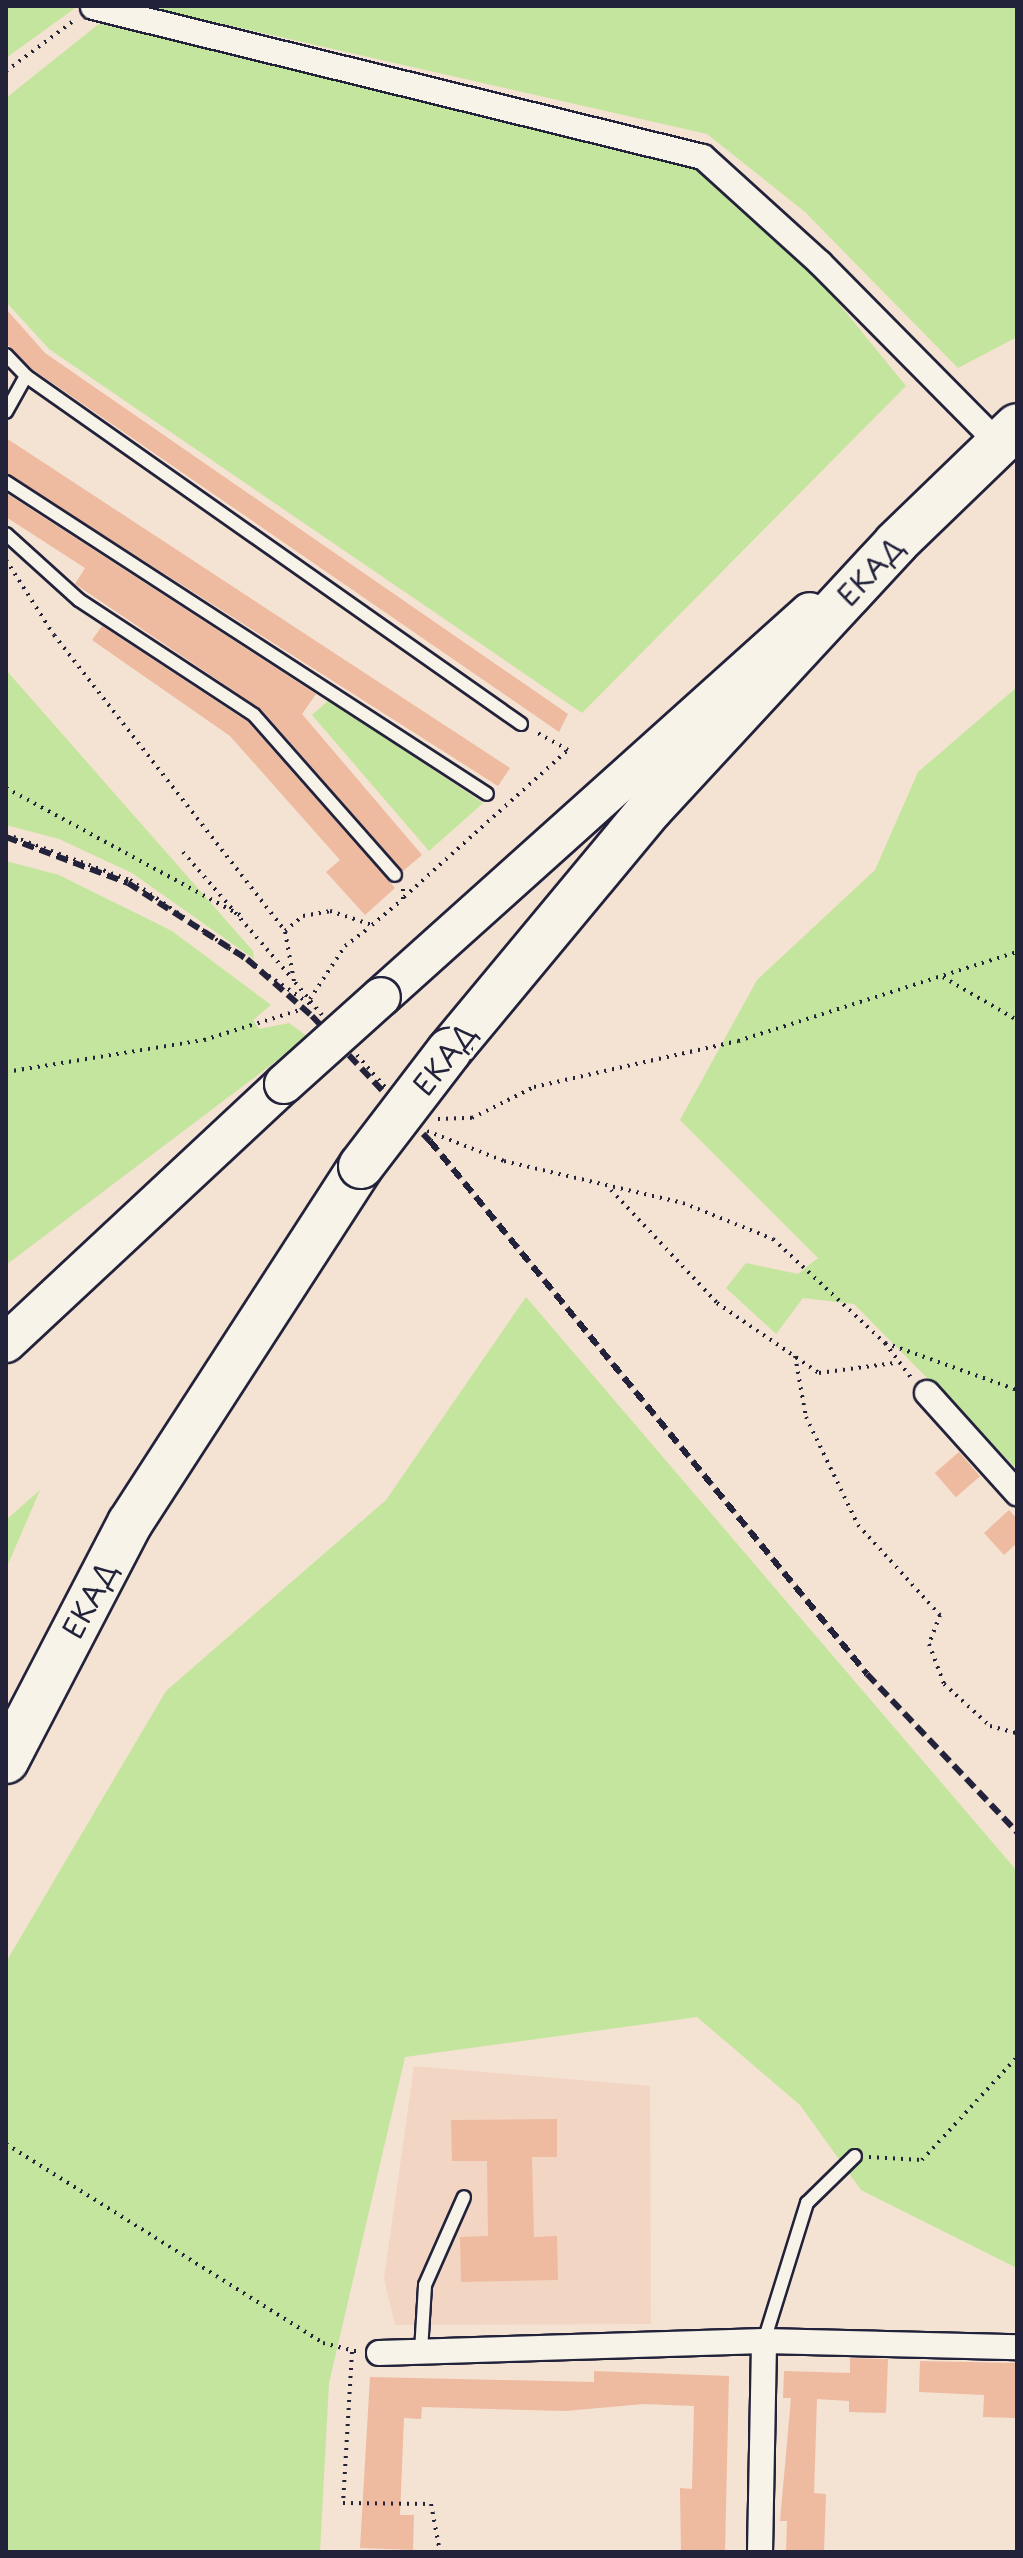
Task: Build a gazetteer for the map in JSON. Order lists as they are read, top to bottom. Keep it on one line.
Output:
{"streets":{"highway":["ЕКАД"]}}
